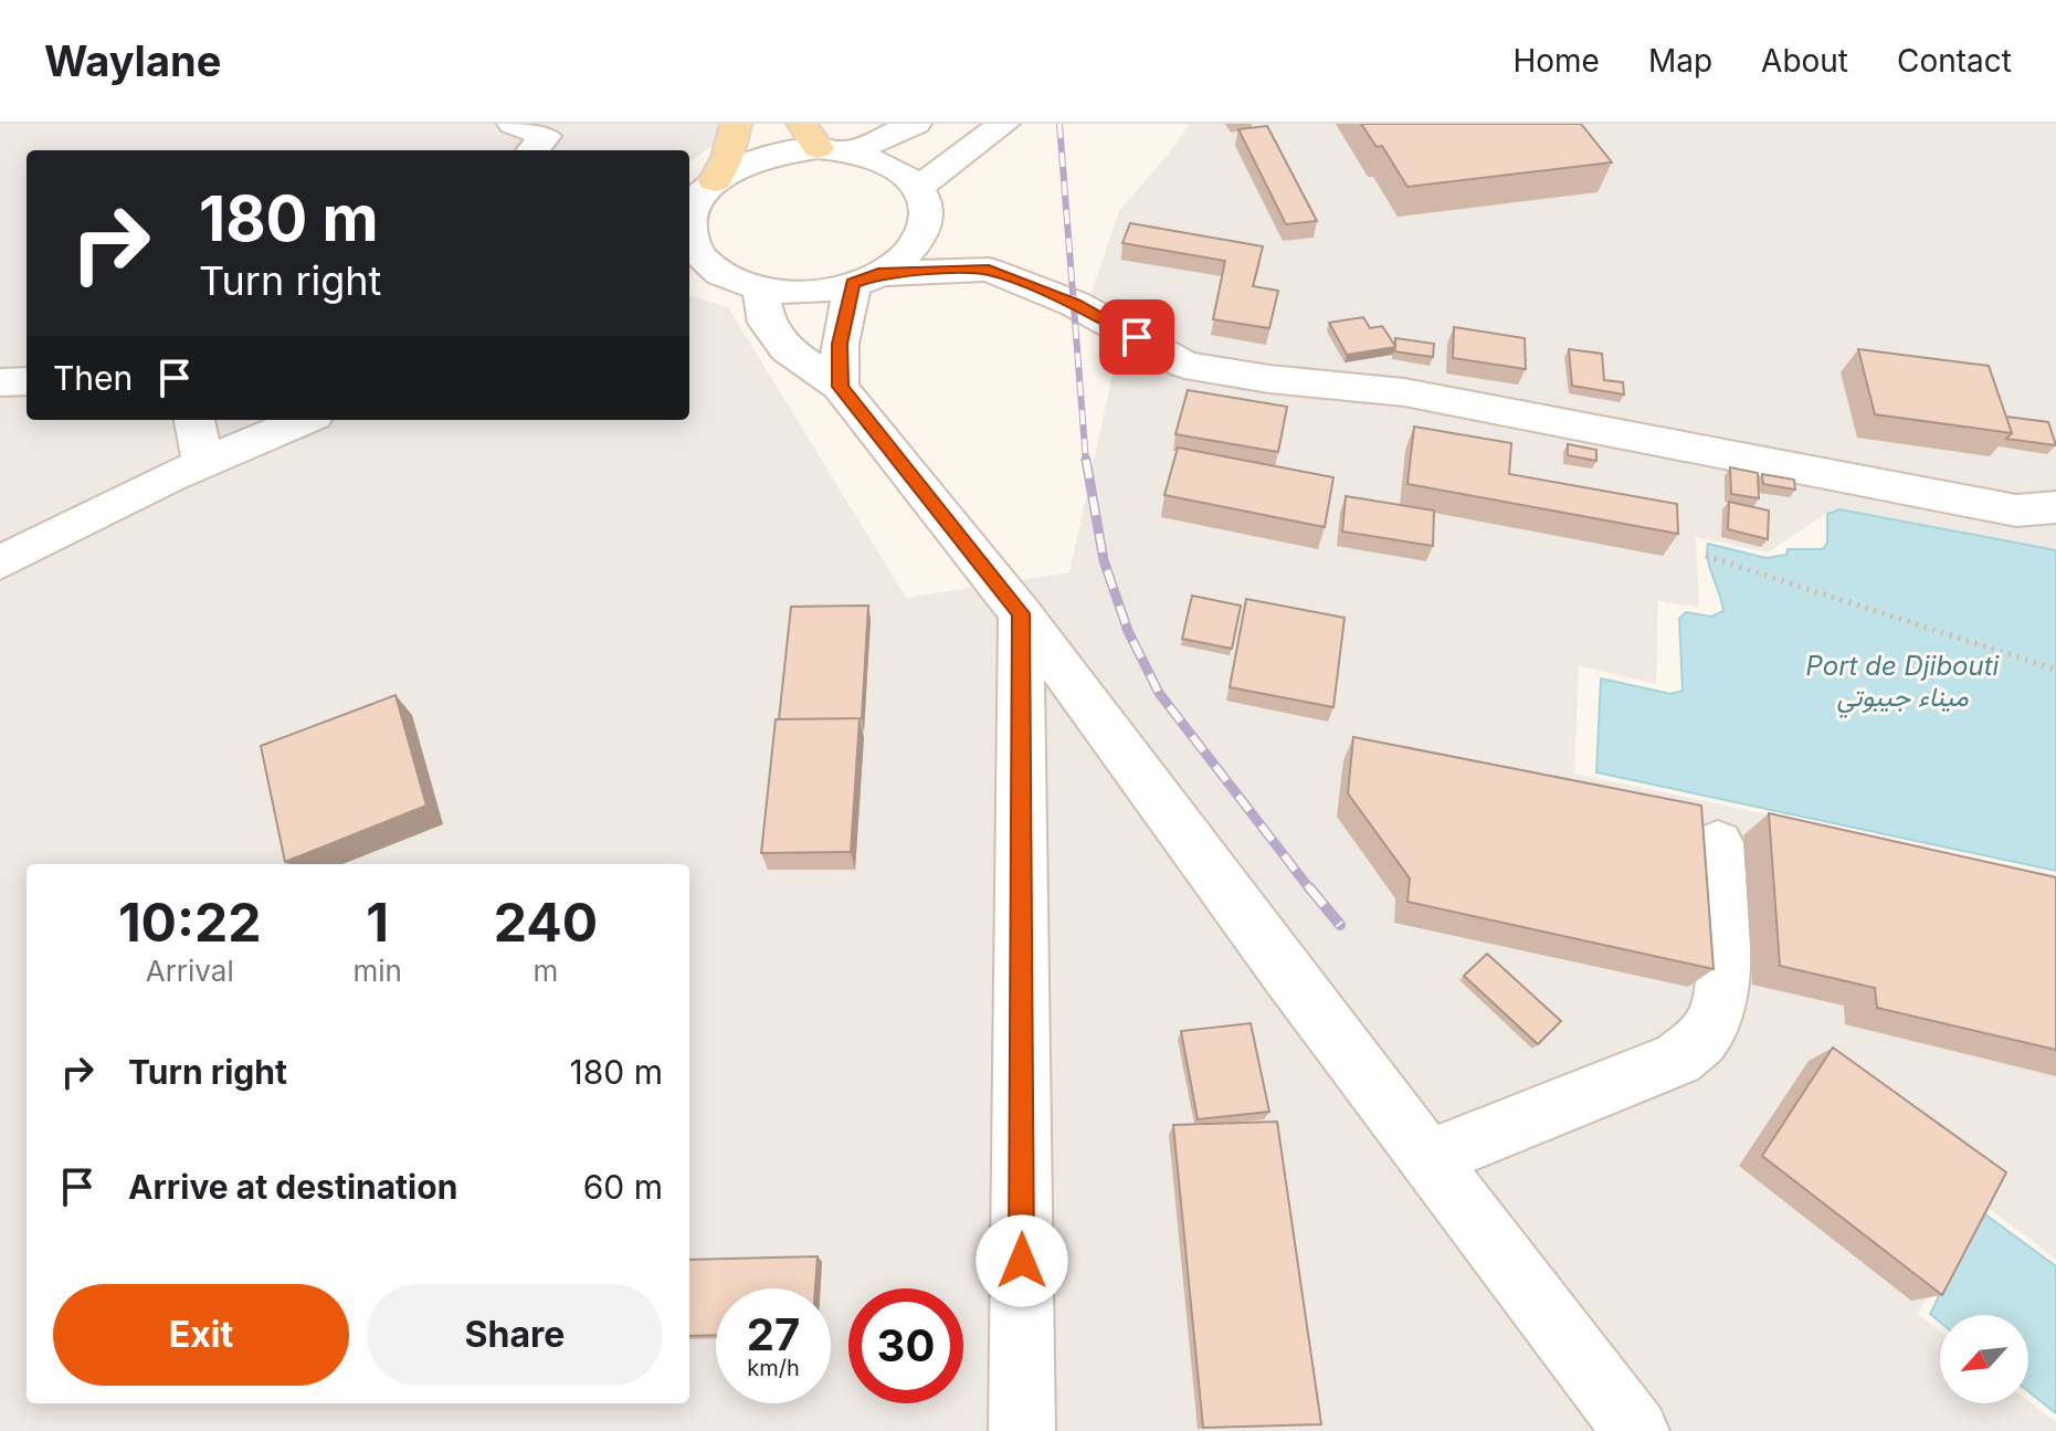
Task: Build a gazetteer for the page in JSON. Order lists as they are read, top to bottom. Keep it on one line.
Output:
{"water":["Port de Djibouti ميناء جيبوتي"],"north":"bottom left","page":{"header":"Waylane","nav":["Home","Map","About","Contact"],"turn":["180 m","Turn right"],"then":"Then","eta":["10:22","Arrival","1","min","240","m"],"list":[{"name":"Turn right","value":"180 m"},{"name":"Arrive at destination","value":"60 m"}],"buttons":["Exit","Share"],"speed":"27 km/h","limit":"30"}}
